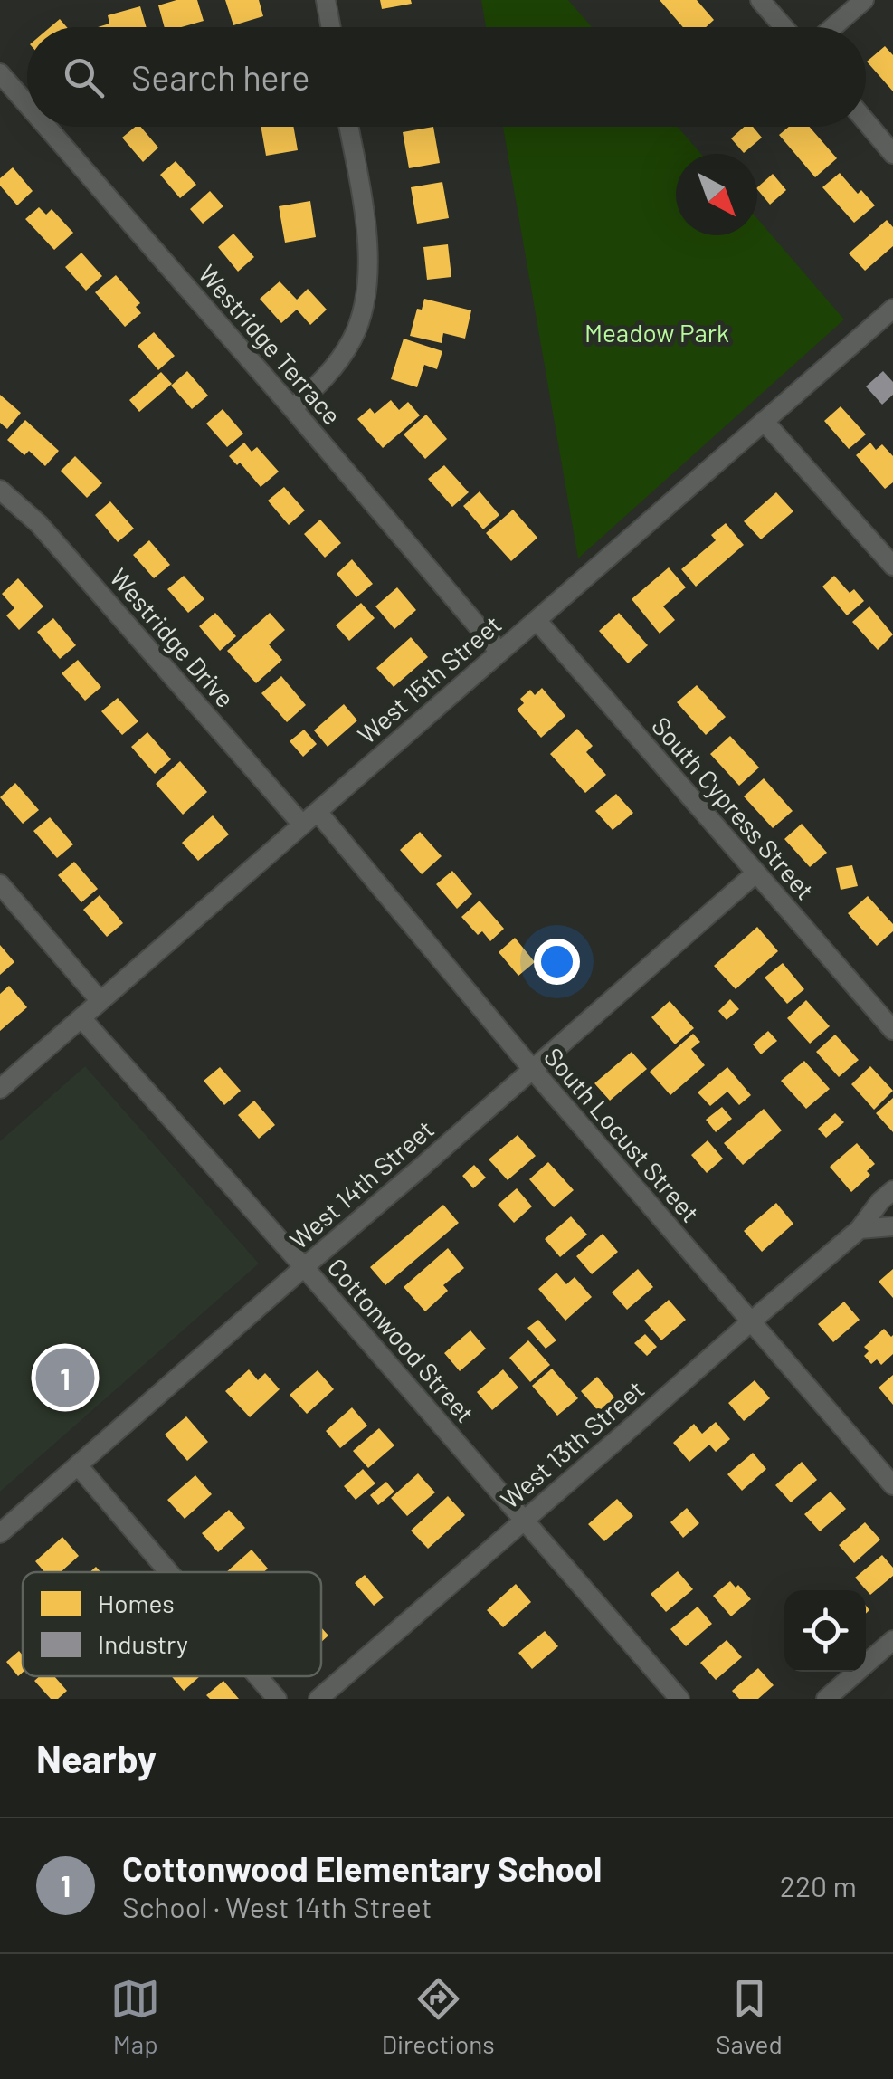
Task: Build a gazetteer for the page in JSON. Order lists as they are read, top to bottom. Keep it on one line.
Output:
{"streets":{"street":["Westridge Terrace","Westridge Drive","West 15th Street","South Cypress Street","South Locust Street","West 14th Street","Cottonwood Street","West 13th Street"]},"crossings":[["Westridge Terrace","West 15th Street"],["Westridge Drive","West 15th Street"],["Westridge Drive","South Locust Street"],["West 15th Street","South Cypress Street"],["West 15th Street","South Locust Street"],["West 15th Street","Cottonwood Street"],["South Cypress Street","West 14th Street"],["South Locust Street","West 14th Street"],["South Locust Street","West 13th Street"],["West 14th Street","Cottonwood Street"],["Cottonwood Street","West 13th Street"]],"parks":["Meadow Park"],"legend":["Homes","Industry"],"north":"bottom right","page":{"search":"Search here","pins":"1","heading":"Nearby","list":[{"mark":"1","name":"Cottonwood Elementary School","note":"School · West 14th Street","value":"220 m"}],"nav":["Map","Directions","Saved"]}}
